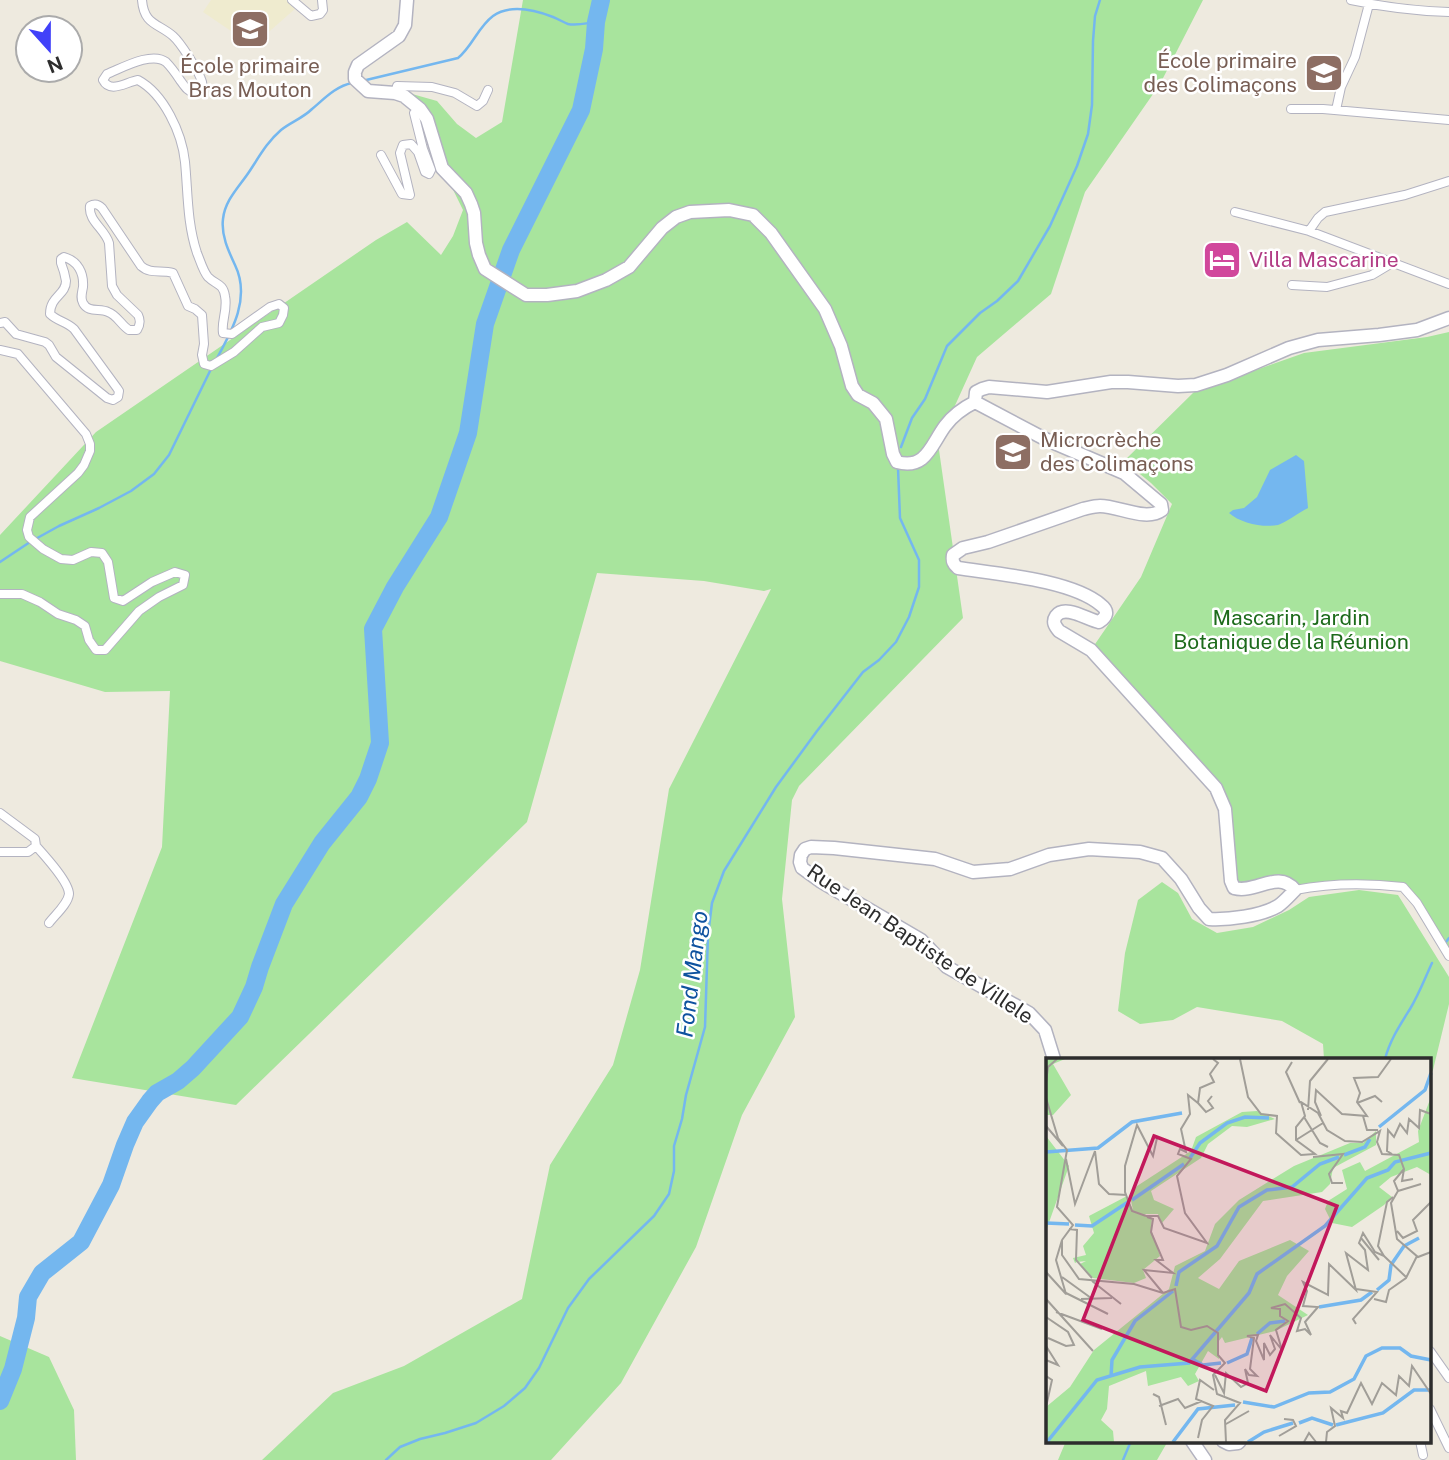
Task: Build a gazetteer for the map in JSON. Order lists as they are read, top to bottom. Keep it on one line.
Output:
{"streets":{"main road":["Rue Jean Baptiste de Villele"]},"water":["Fond Mango"],"parks":["Mascarin, Jardin Botanique de la Réunion"],"places":{"school or university":["École primaire Bras Mouton","École primaire des Colimaçons","Microcrèche des Colimaçons"],"hotel":["Villa Mascarine"]},"north":"bottom"}
